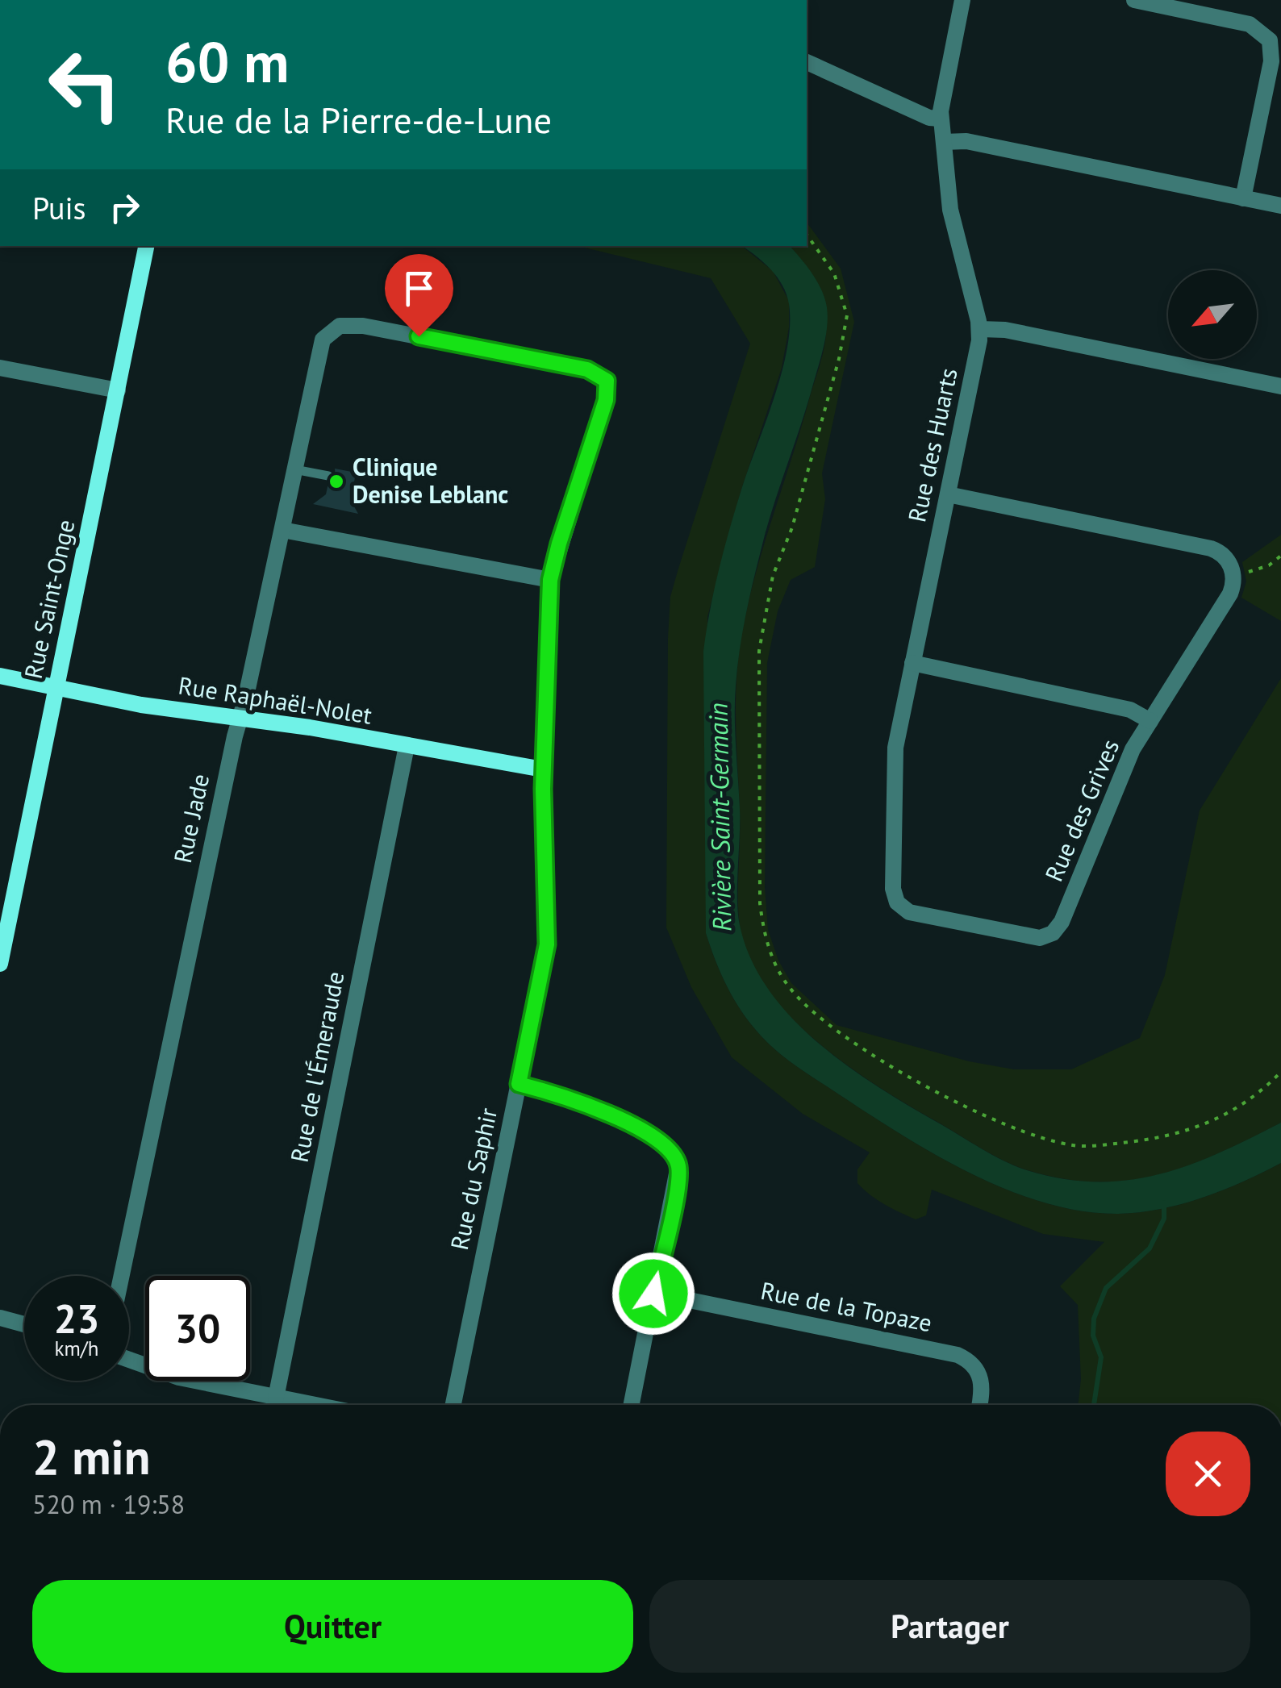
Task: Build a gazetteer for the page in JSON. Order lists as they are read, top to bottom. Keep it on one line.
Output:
{"streets":{"street":["Rue des Huarts","Rue Saint-Onge","Rue Raphaël-Nolet","Rue des Grives","Rue Jade","Rue de l'Émeraude","Rue du Saphir","Rue de la Topaze"]},"crossings":[["Rue des Huarts","Rue des Grives"],["Rue Saint-Onge","Rue Raphaël-Nolet"],["Rue Raphaël-Nolet","Rue Jade"],["Rue Raphaël-Nolet","Rue de l'Émeraude"],["Rue Raphaël-Nolet","Rue du Saphir"],["Rue Jade","Rue du Saphir"]],"water":["Rivière Saint-Germain"],"places":["Clinique Denise Leblanc"],"north":"bottom left","page":{"turn":["60 m","Rue de la Pierre-de-Lune"],"then":"Puis","speed":"23 km/h","limit":"30","heading":["2 min","520 m · 19:58"],"buttons":["Quitter","Partager"]}}
